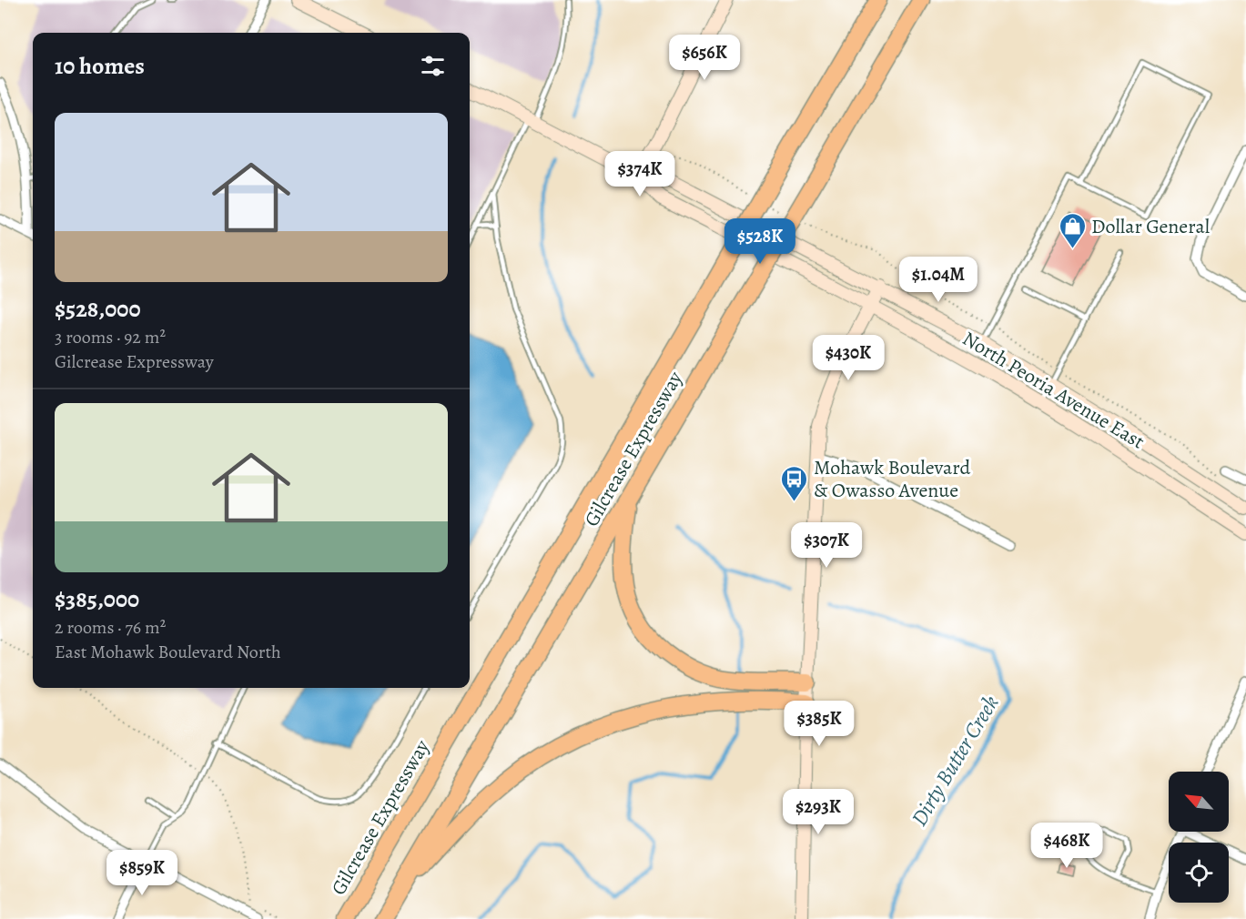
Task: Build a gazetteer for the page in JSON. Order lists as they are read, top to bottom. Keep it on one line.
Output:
{"streets":{"highway":["Gilcrease Expressway"],"main road":["North Peoria Avenue East"]},"water":["Dirty Butter Creek"],"places":{"shop":["Dollar General"],"bus stop":["Mohawk Boulevard & Owasso Avenue"]},"north":"top left","page":{"heading":"10 homes","price":["$656K","$374K","$528K","$1.04M","$430K","$307K","$385K","$293K","$468K","$859K"],"list":[{"name":"$528,000","note":"3 rooms · 92 m² · Gilcrease Expressway"},{"name":"$385,000","note":"2 rooms · 76 m² · East Mohawk Boulevard North"}]}}
